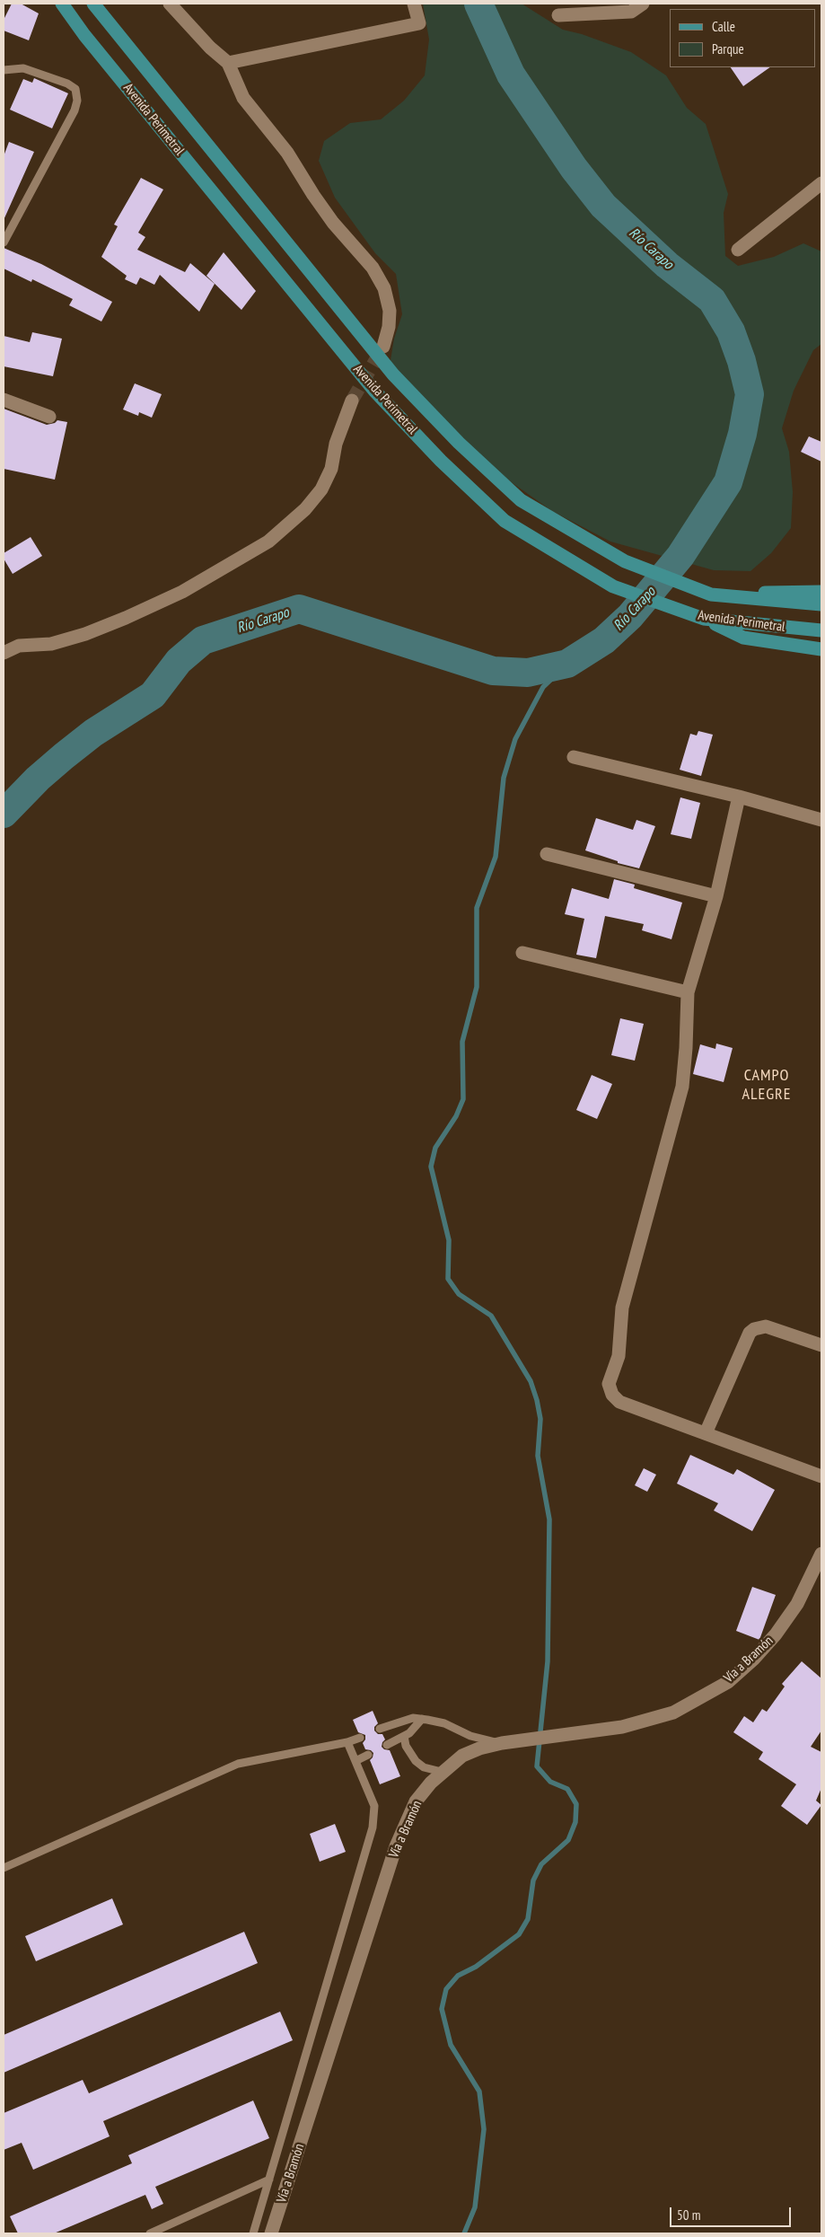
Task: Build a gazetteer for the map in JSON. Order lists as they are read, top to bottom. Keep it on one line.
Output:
{"streets":{"main road":["Avenida Perimetral"],"street":["Vía a Bramón"]},"districts":["CAMPO ALEGRE"],"water":["Río Carapo"],"legend":["Calle","Parque"],"scale_bar":"50 m"}
